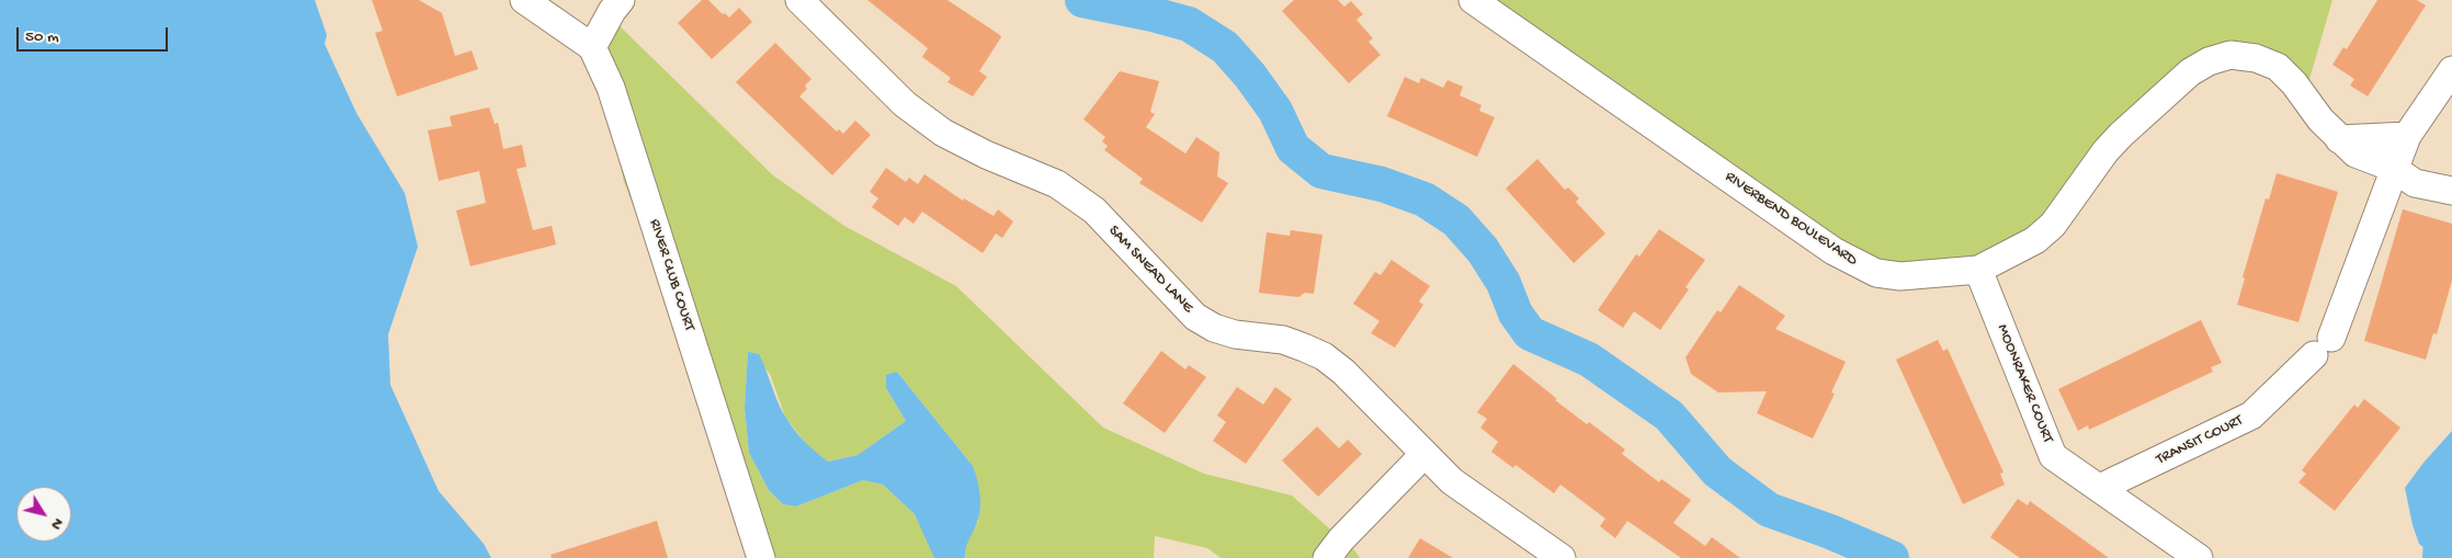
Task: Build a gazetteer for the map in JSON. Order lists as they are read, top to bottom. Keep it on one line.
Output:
{"streets":{"street":["RIVERBEND BOULEVARD","SAM SNEAD LANE","RIVER CLUB COURT","MOONRAKER COURT","TRANSIT COURT"]},"crossings":[["RIVERBEND BOULEVARD","MOONRAKER COURT"],["RIVERBEND BOULEVARD","TRANSIT COURT"],["MOONRAKER COURT","TRANSIT COURT"]],"scale_bar":"50 m","north":"bottom right"}
